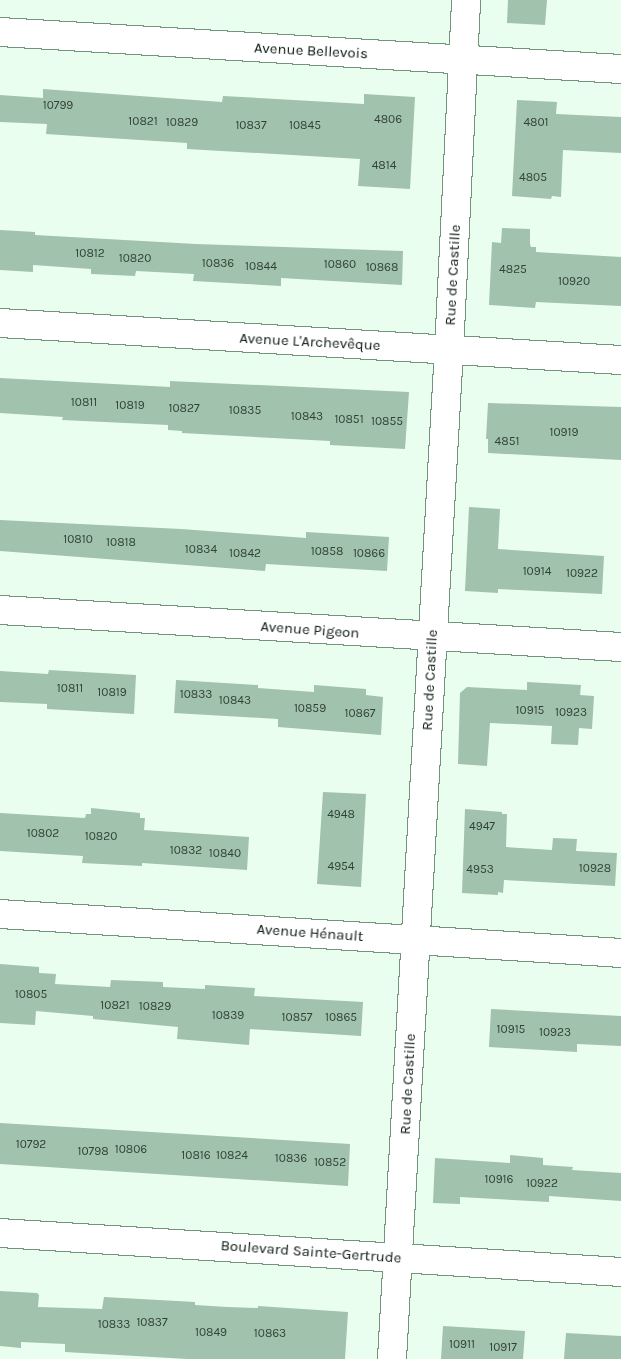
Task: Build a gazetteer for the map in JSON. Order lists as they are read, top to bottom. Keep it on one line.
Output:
{"streets":{"street":["Avenue Bellevois","Rue de Castille","Avenue L'Archevêque","Avenue Pigeon","Avenue Hénault","Boulevard Sainte-Gertrude"]},"crossings":[["Avenue Bellevois","Rue de Castille"],["Rue de Castille","Avenue L'Archevêque"],["Rue de Castille","Avenue Pigeon"],["Rue de Castille","Avenue Hénault"],["Rue de Castille","Boulevard Sainte-Gertrude"]],"house_numbers":["10799","4806","10821","10829","4801","10837","10845","4814","4805","10812","10820","10836","10860","10844","10868","4825","10920","10811","10819","10827","10835","10843","10851","10855","10919","4851","10810","10818","10834","10858","10842","10866","10914","10922","10811","10819","10833","10843","10859","10915","10923","10867","4948","4947","10802","10820","10832","10840","4954","10928","4953","10805","10821","10829","10839","10857","10865","10915","10923","10792","10806","10798","10816","10824","10836","10852","10916","10922","10837","10833","10849","10863","10911","10917"]}
